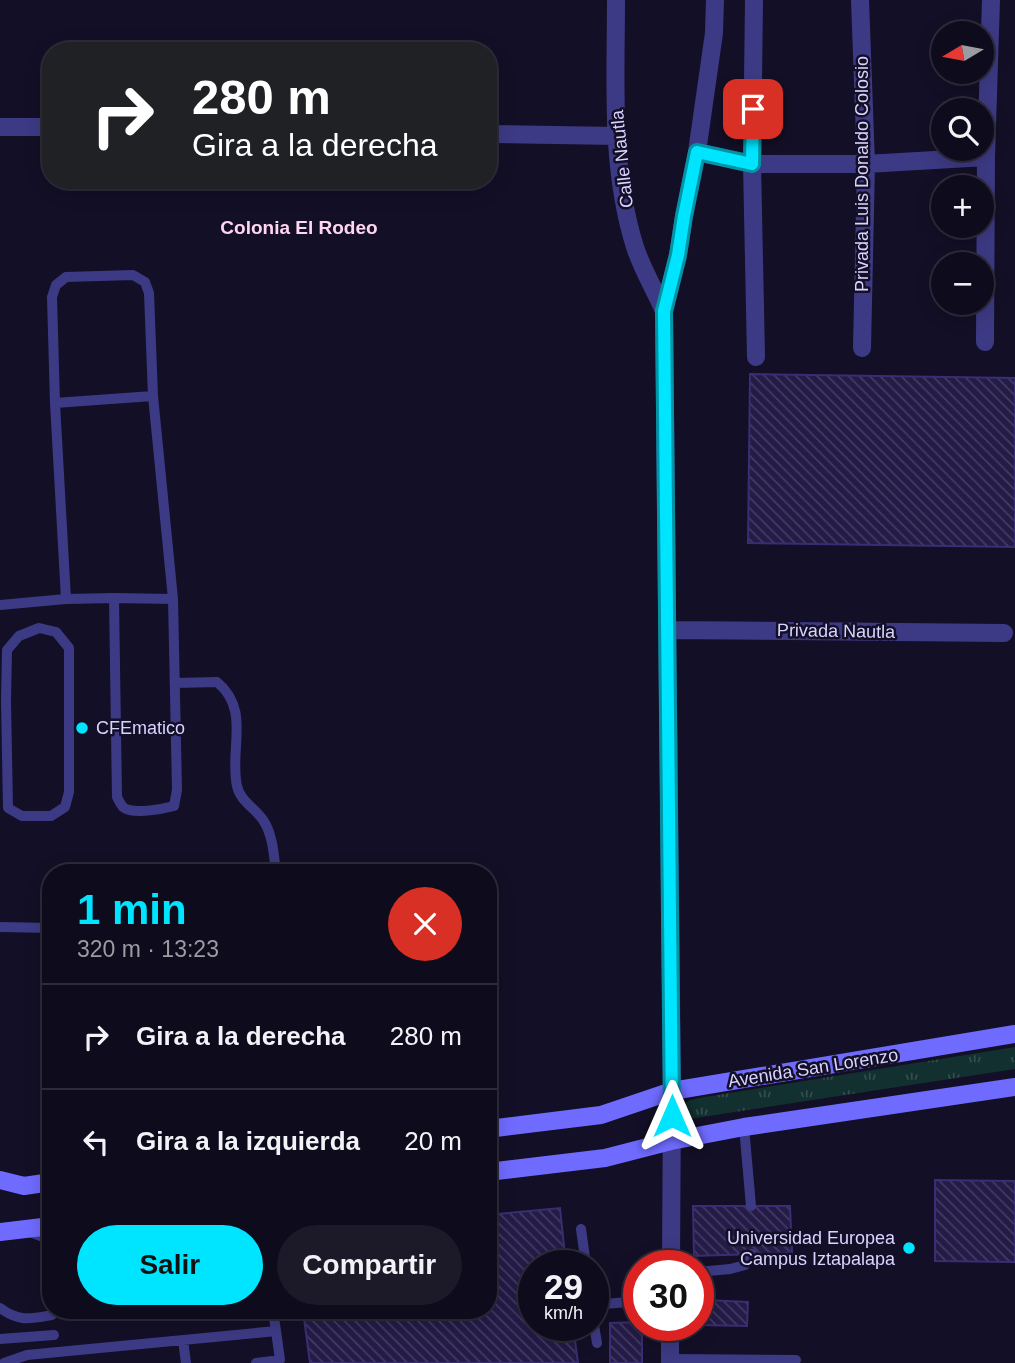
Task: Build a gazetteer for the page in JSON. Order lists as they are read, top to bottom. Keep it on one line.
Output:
{"streets":{"main road":["Avenida San Lorenzo"],"street":["Calle Nautla","Privada Luis Donaldo Colosio","Privada Nautla"]},"crossings":[["Calle Nautla","Privada Nautla"],["Calle Nautla","Avenida San Lorenzo"]],"districts":["Colonia El Rodeo"],"places":["CFEmatico","Universidad Europea Campus Iztapalapa"],"north":"left","page":{"map_buttons":["+","−"],"turn":["280 m","Gira a la derecha"],"heading":["1 min","320 m · 13:23"],"list":[{"name":"Gira a la derecha","value":"280 m"},{"name":"Gira a la izquierda","value":"20 m"}],"buttons":["Salir","Compartir"],"speed":"29 km/h","limit":"30"}}
